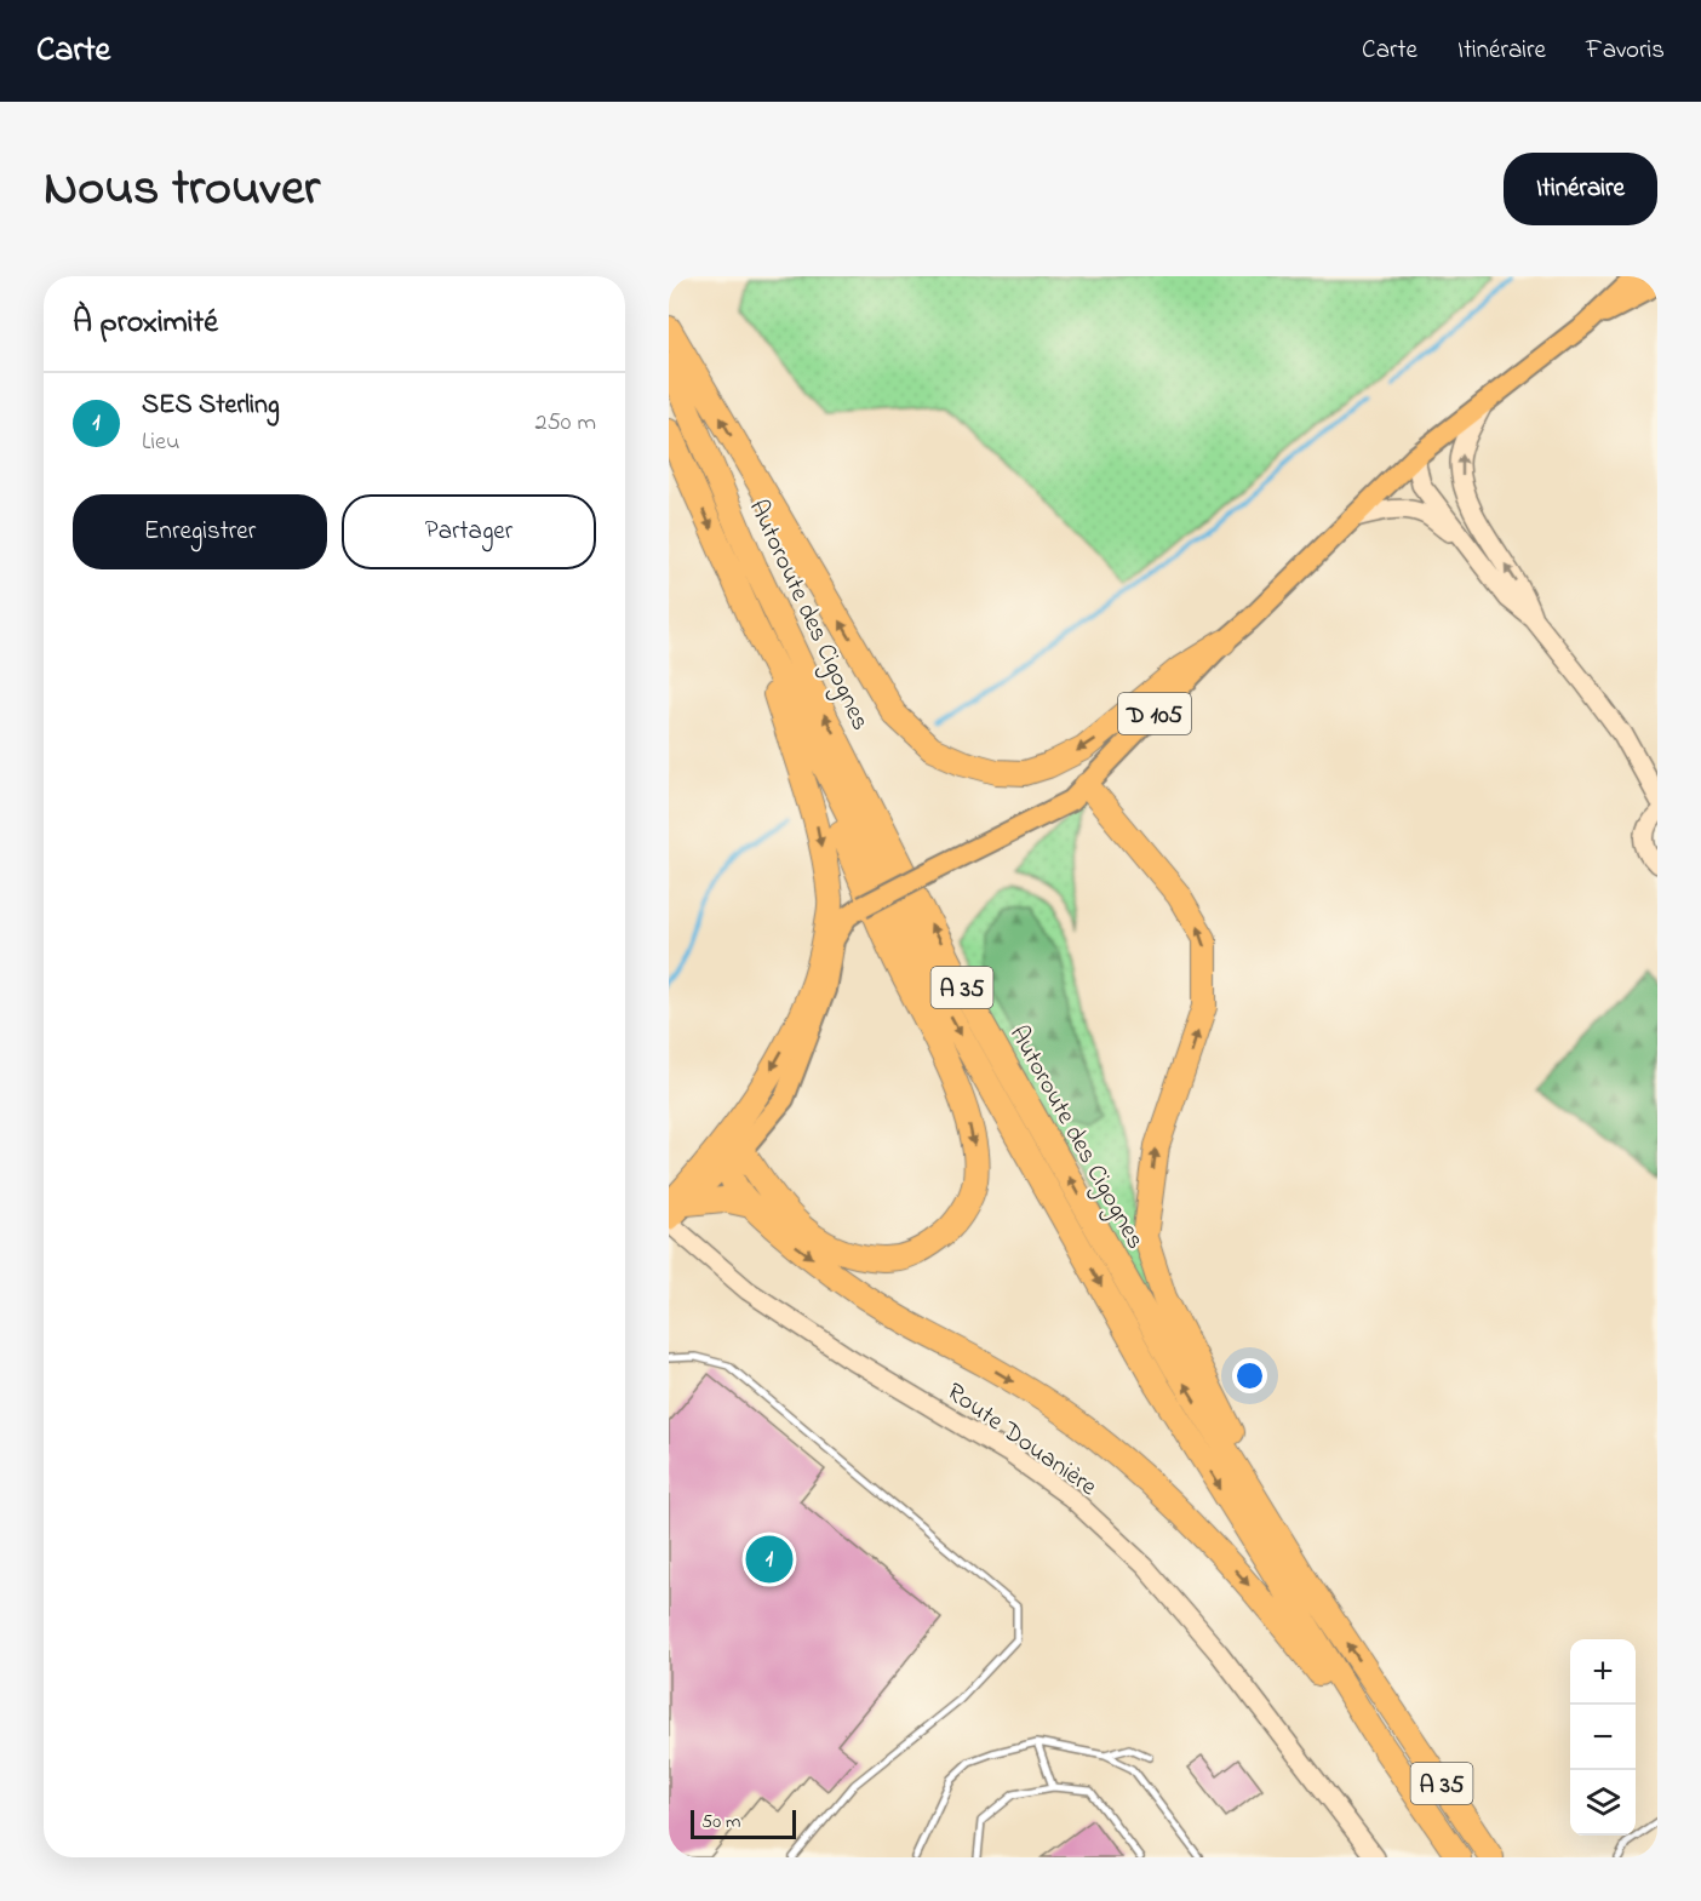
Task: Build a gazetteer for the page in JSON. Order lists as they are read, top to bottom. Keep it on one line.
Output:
{"streets":{"highway":["Autoroute des Cigognes","A 35"],"main road":["D 105","Route Douanière"]},"scale_bar":"50 m","page":{"header":"Carte","nav":["Carte","Itinéraire","Favoris"],"title":"Nous trouver","buttons":["Itinéraire",["Enregistrer","Partager"]],"heading":"À proximité","list":[{"mark":"1","name":"SES Sterling","note":"Lieu","value":"250 m"}],"pins":"1","map_buttons":["+","−"],"scale":"50 m"}}
